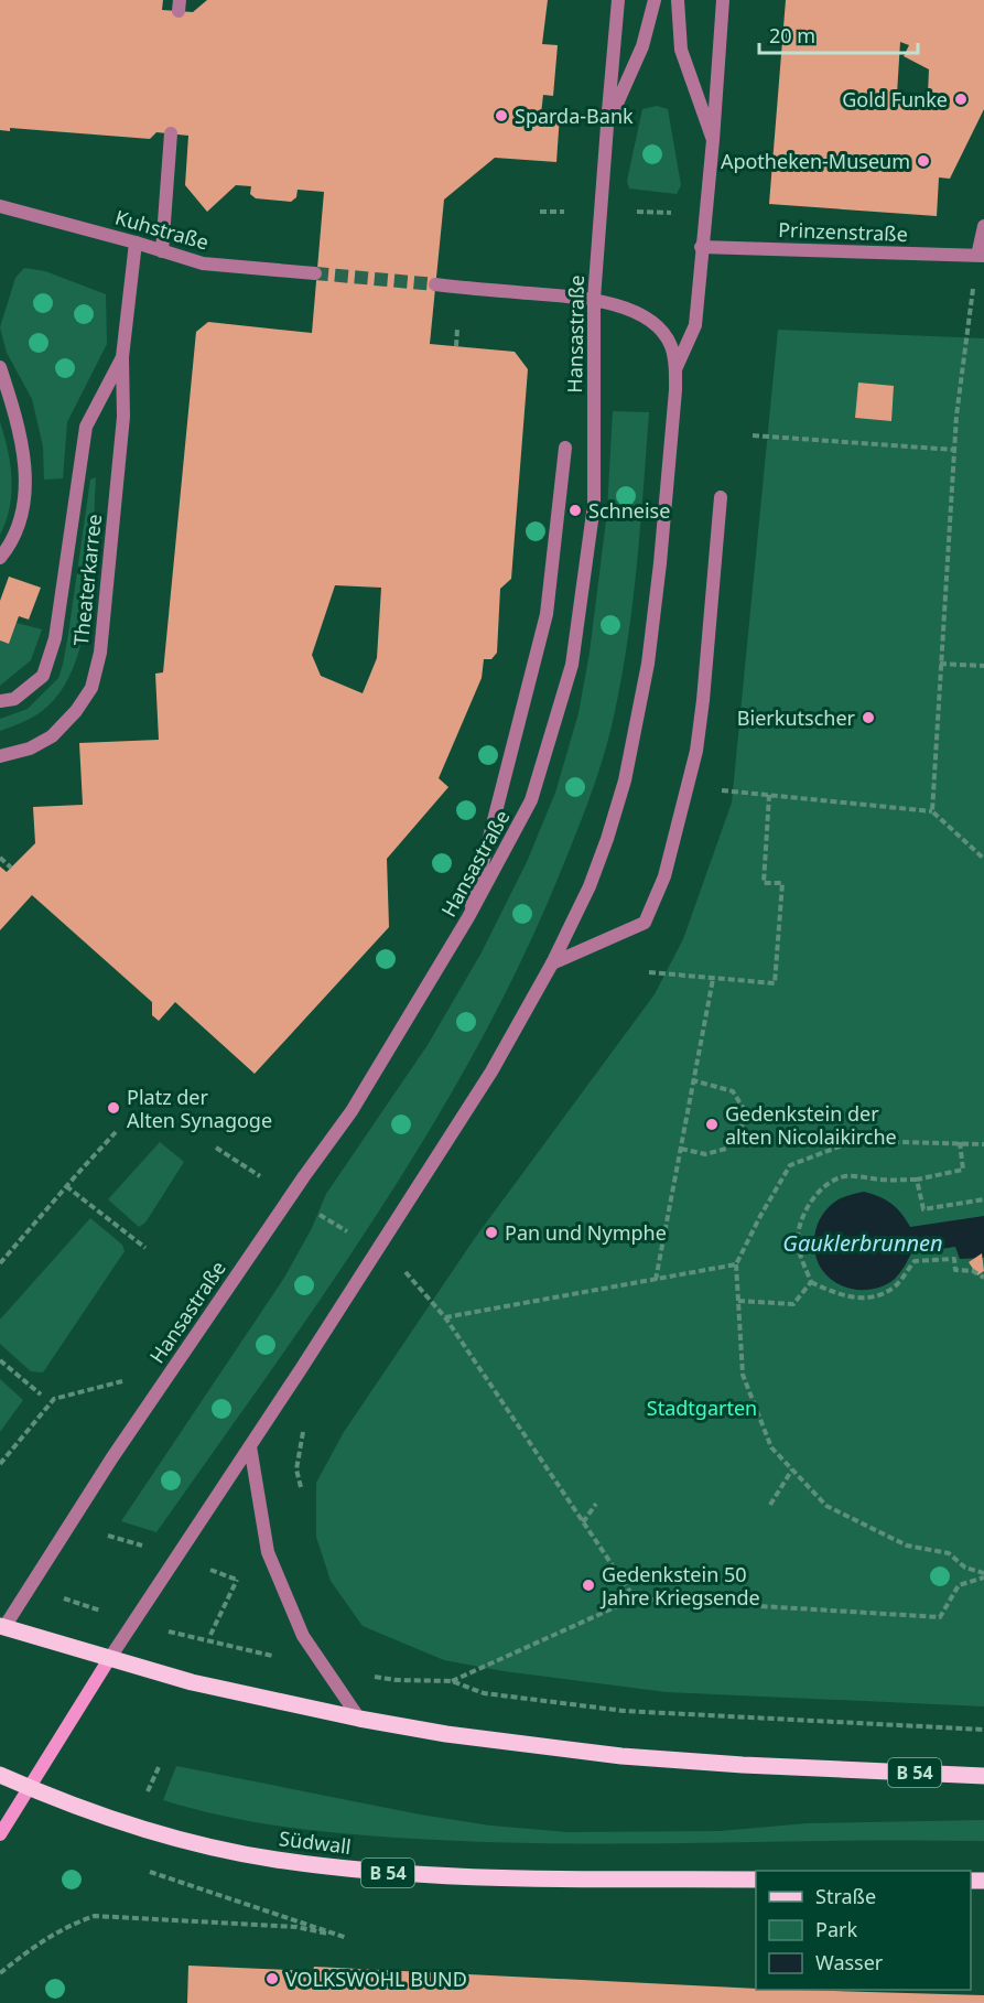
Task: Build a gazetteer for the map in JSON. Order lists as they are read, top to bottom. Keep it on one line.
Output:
{"streets":{"main road":["B 54","Südwall"],"street":["Kuhstraße","Prinzenstraße","Hansastraße","Theaterkarree"]},"crossings":[["Kuhstraße","Theaterkarree"],["Hansastraße","B 54"]],"water":["Gauklerbrunnen"],"parks":["Stadtgarten"],"places":["Gold Funke","Sparda-Bank","Apotheken-Museum","Schneise","Bierkutscher","Platz der Alten Synagoge","Gedenkstein der alten Nicolaikirche","Pan und Nymphe","Gedenkstein 50 Jahre Kriegsende","VOLKSWOHL BUND"],"legend":["Straße","Park","Wasser"],"scale_bar":"20 m"}
